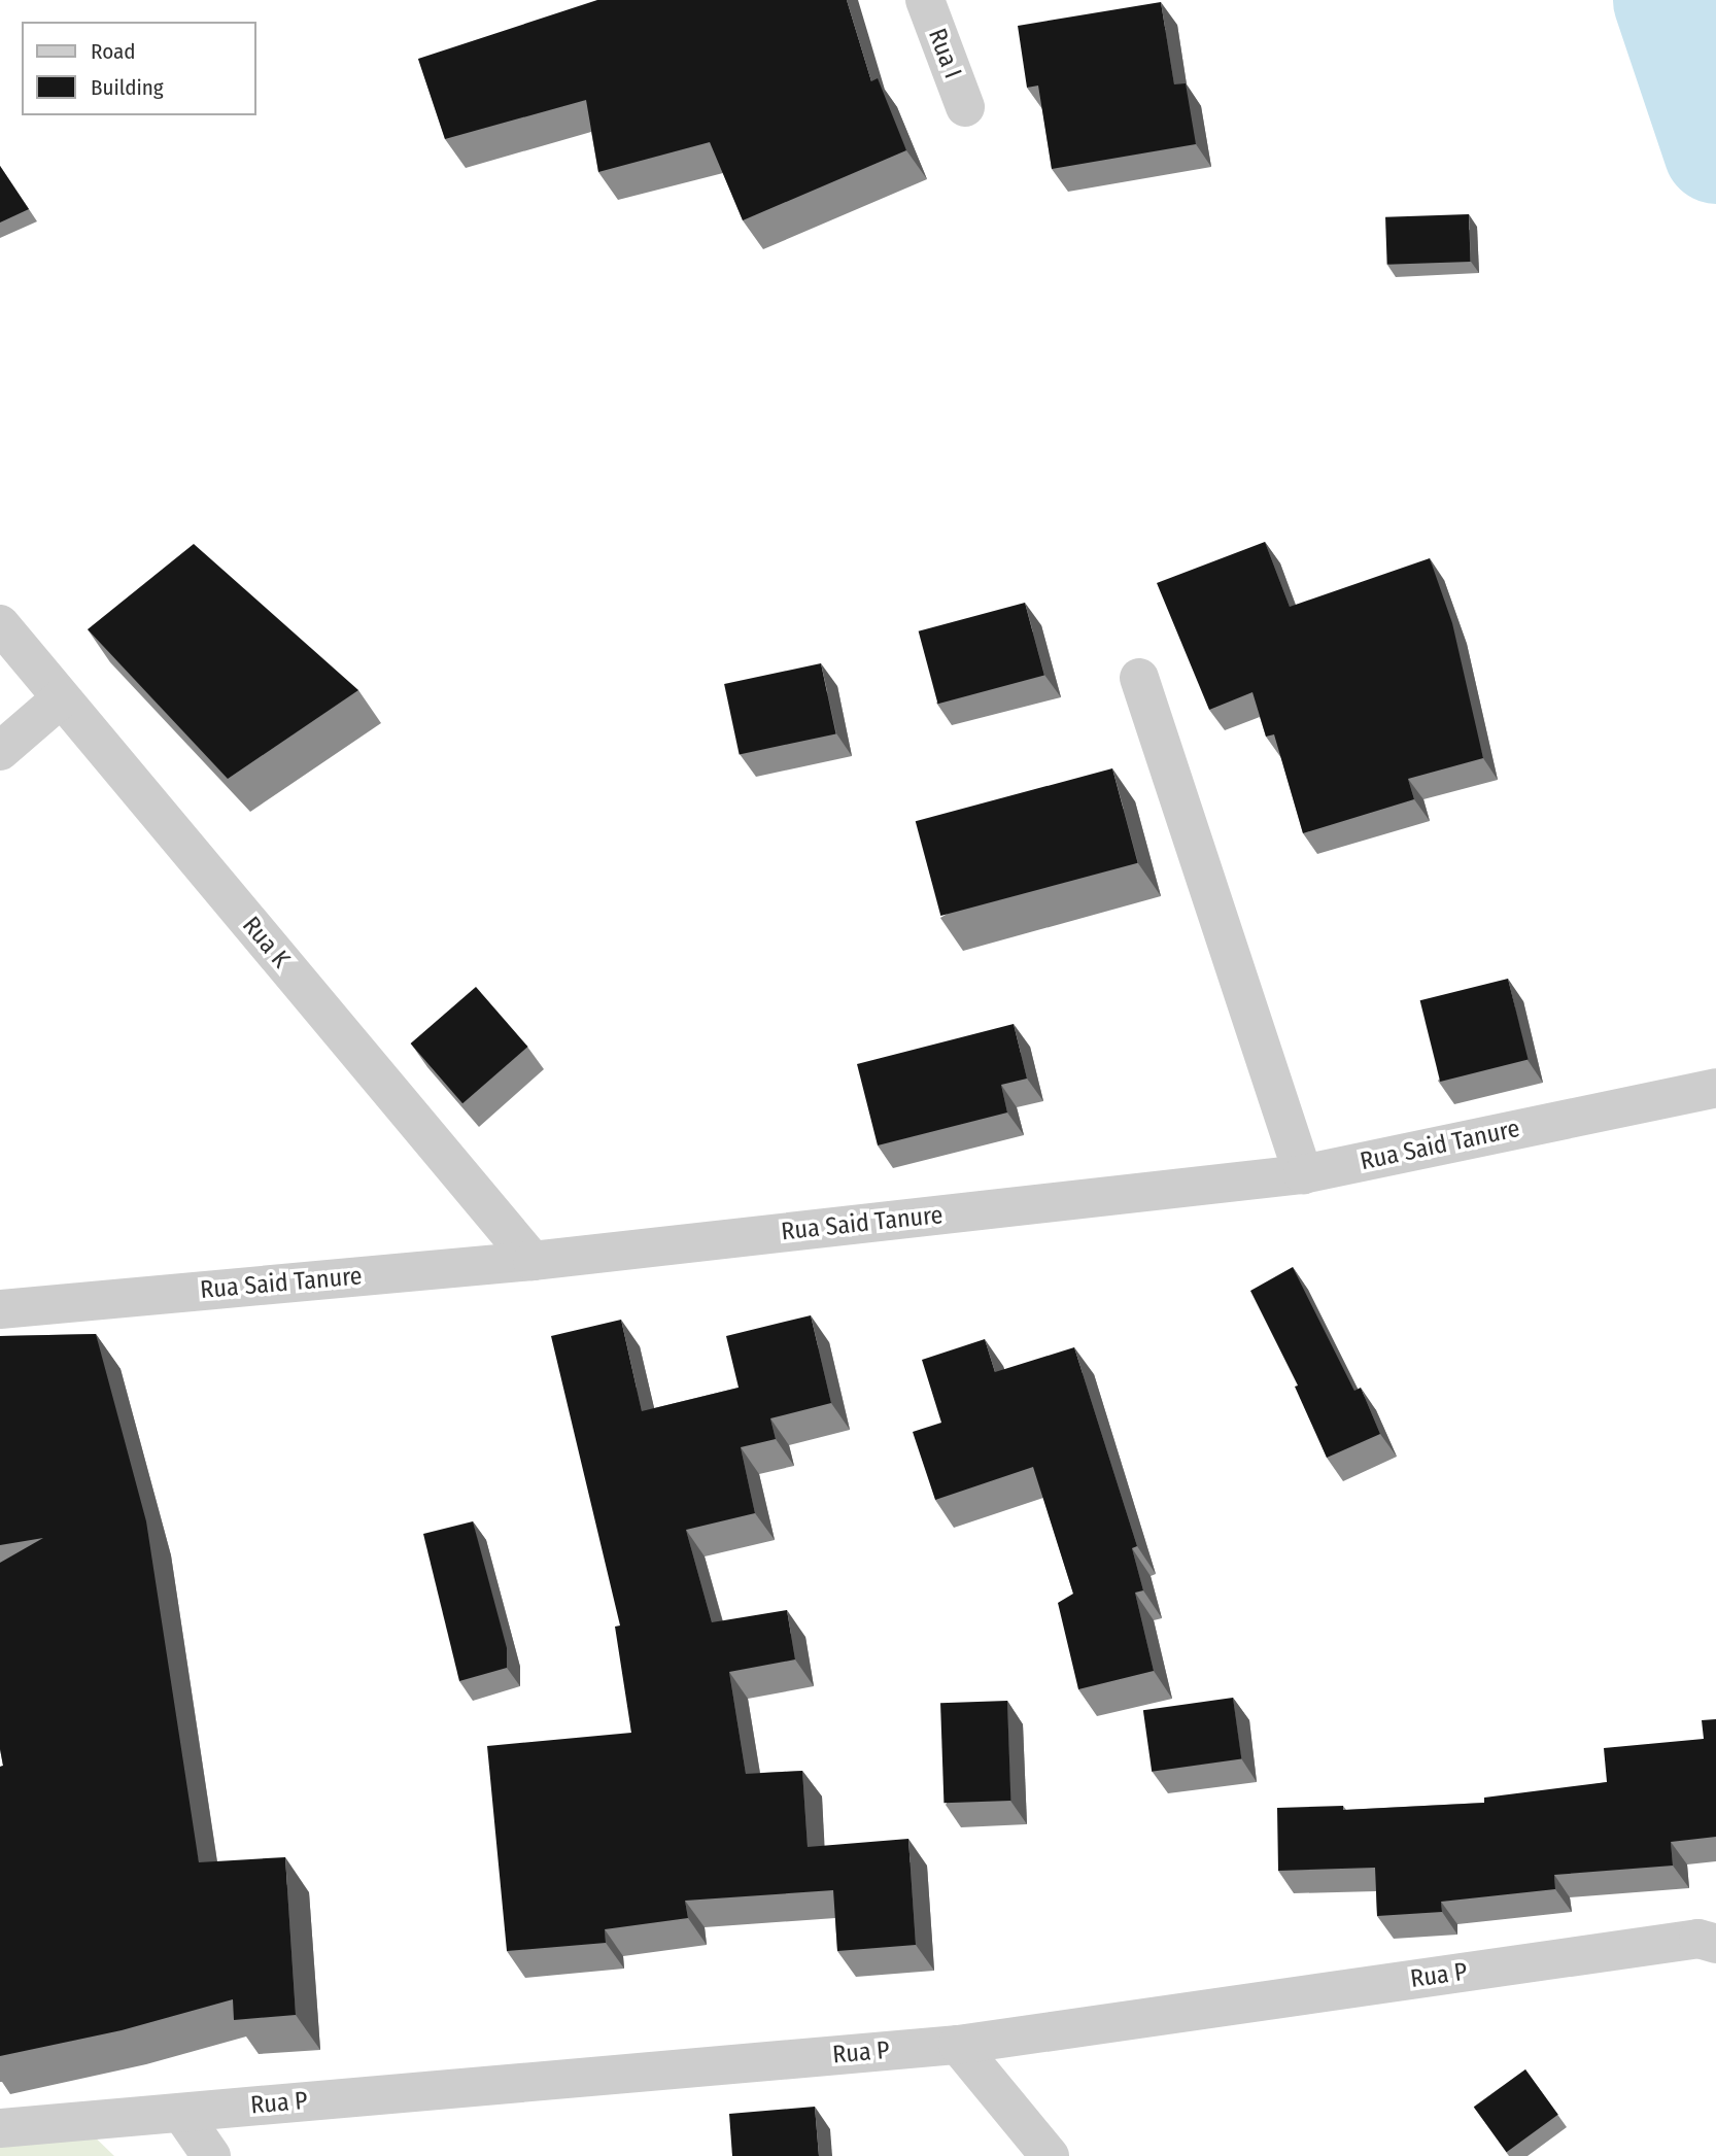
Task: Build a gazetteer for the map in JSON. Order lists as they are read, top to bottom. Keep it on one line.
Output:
{"streets":{"street":["Rua I","Rua K","Rua Said Tanure","Rua P"]},"crossings":[["Rua K","Rua Said Tanure"]],"legend":["Road","Building"]}
